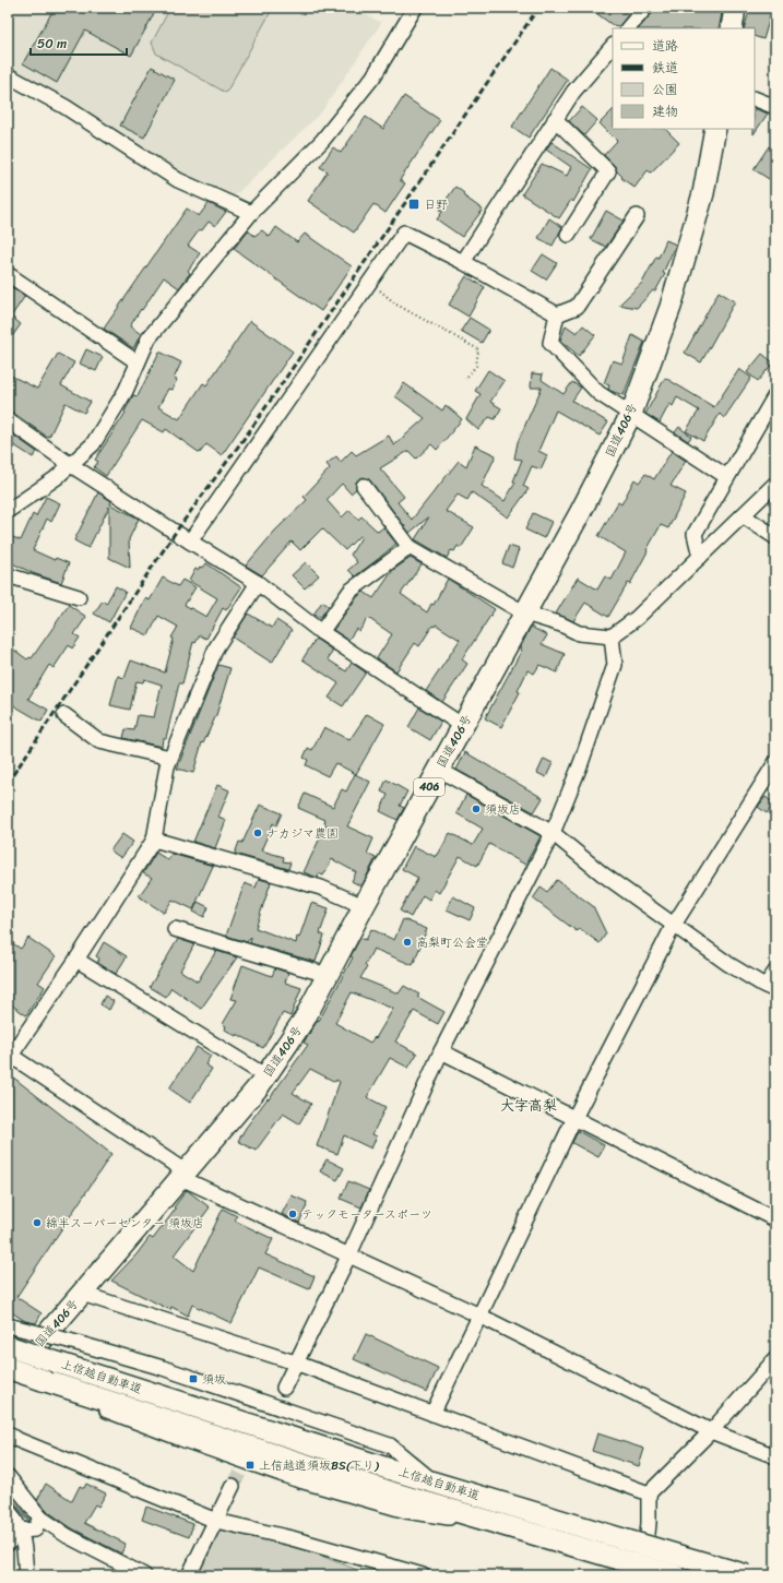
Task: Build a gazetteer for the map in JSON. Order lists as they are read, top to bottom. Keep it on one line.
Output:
{"streets":{"highway":["国道406号","406","上信越自動車道"]},"crossings":[["国道406号","上信越自動車道"]],"districts":["大字高梨"],"places":{"transit":["日野","須坂","上信越道須坂BS(下り)"],"other":["須坂店","ナカジマ農園","高梨町公会堂","テックモータースポーツ","綿半スーパーセンター 須坂店"]},"legend":["道路","鉄道","公園","建物"],"scale_bar":"50 m"}
